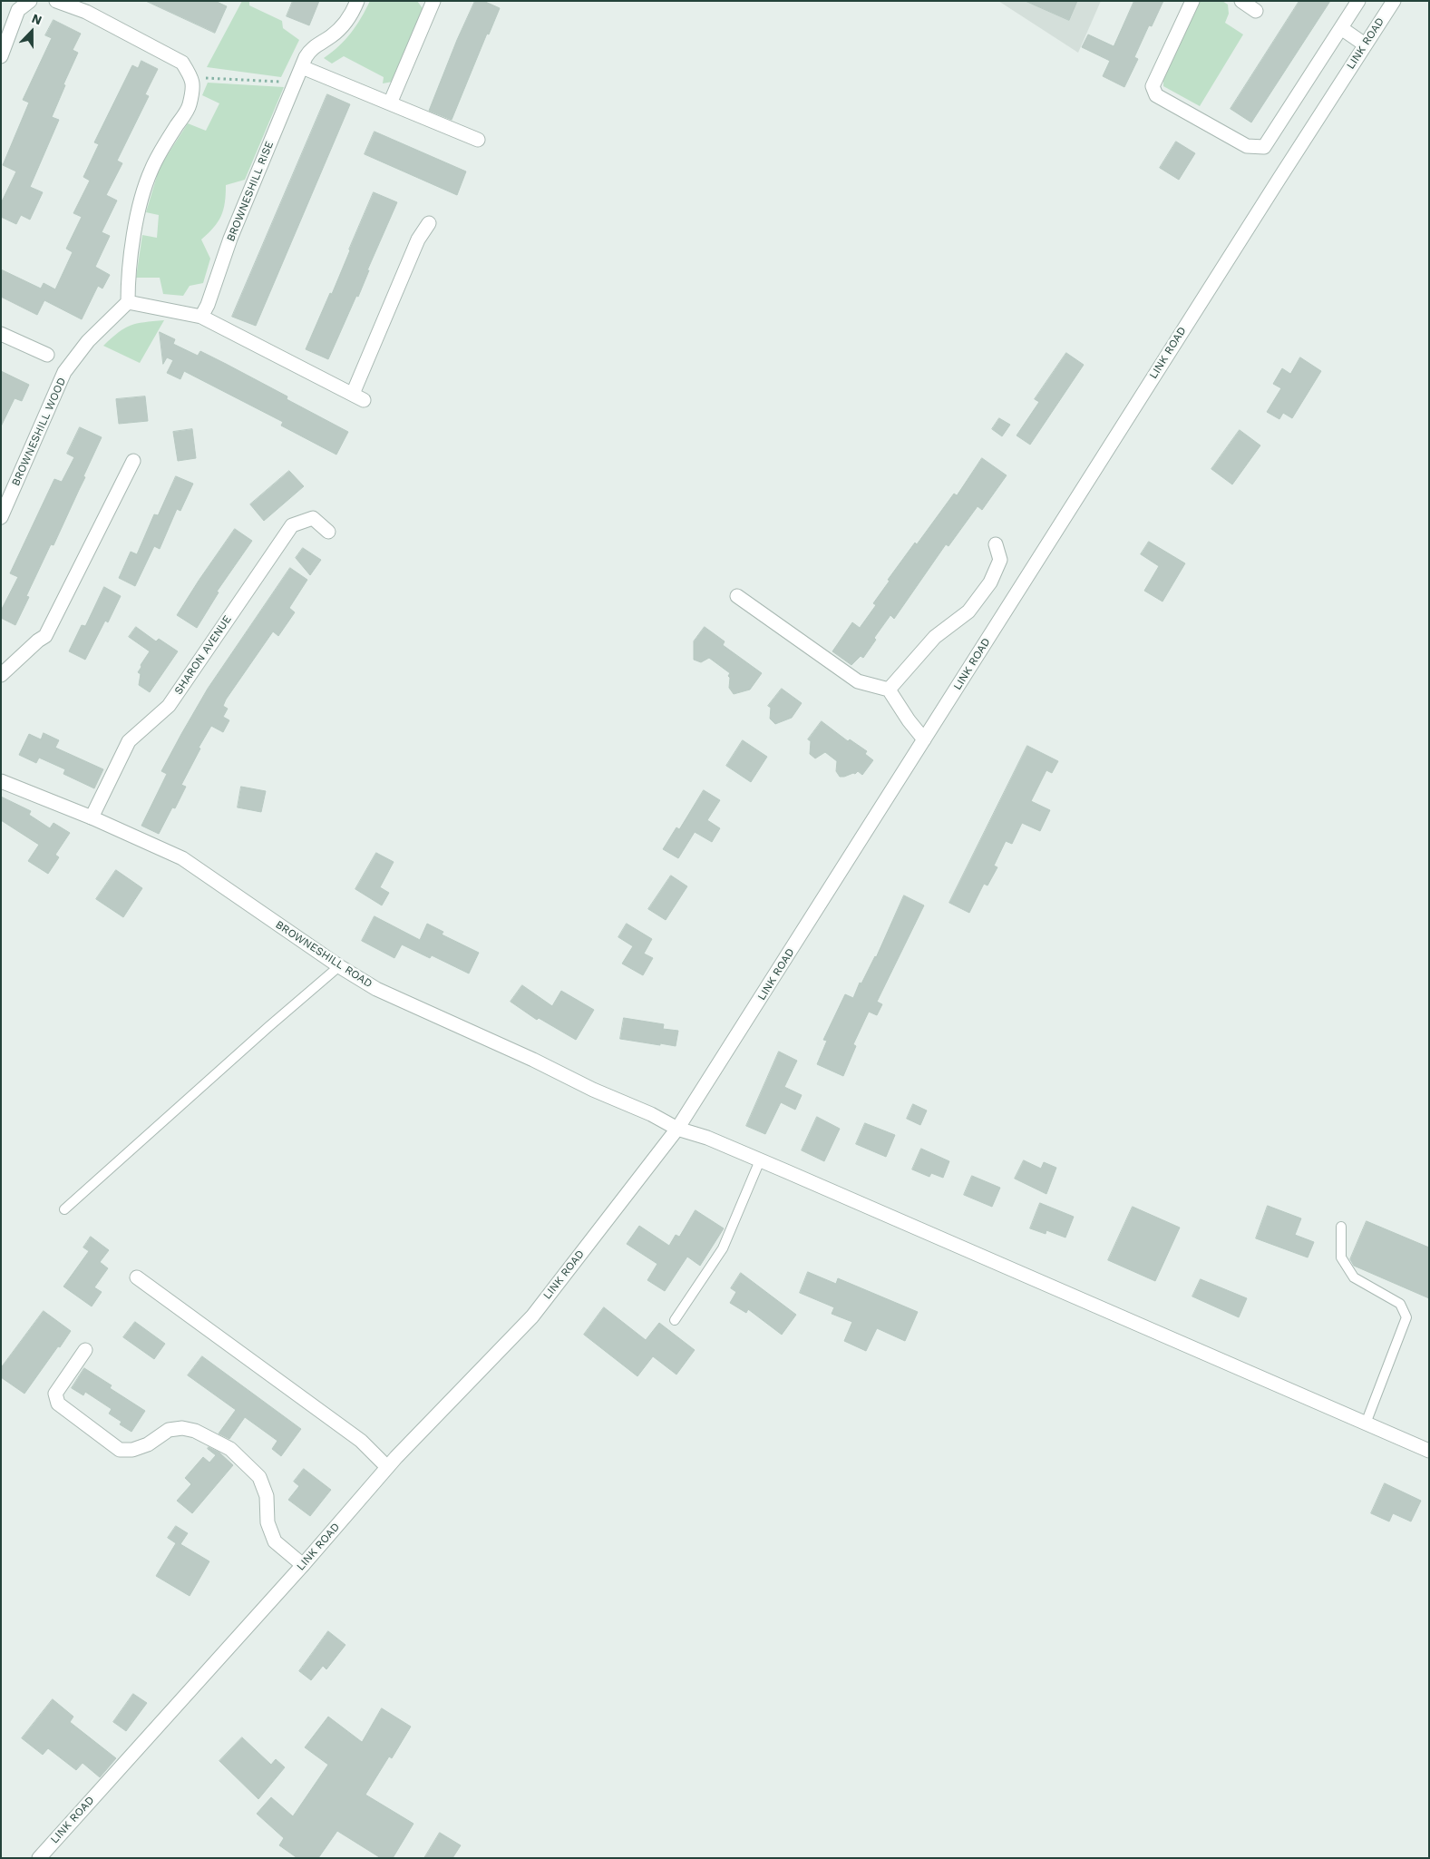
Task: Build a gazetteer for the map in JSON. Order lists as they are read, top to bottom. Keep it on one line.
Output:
{"streets":{"street":["LINK ROAD","BROWNESHILL RISE","BROWNESHILL WOOD","SHARON AVENUE","BROWNESHILL ROAD"]},"crossings":[["LINK ROAD","BROWNESHILL ROAD"],["SHARON AVENUE","BROWNESHILL ROAD"]],"north":"top"}
